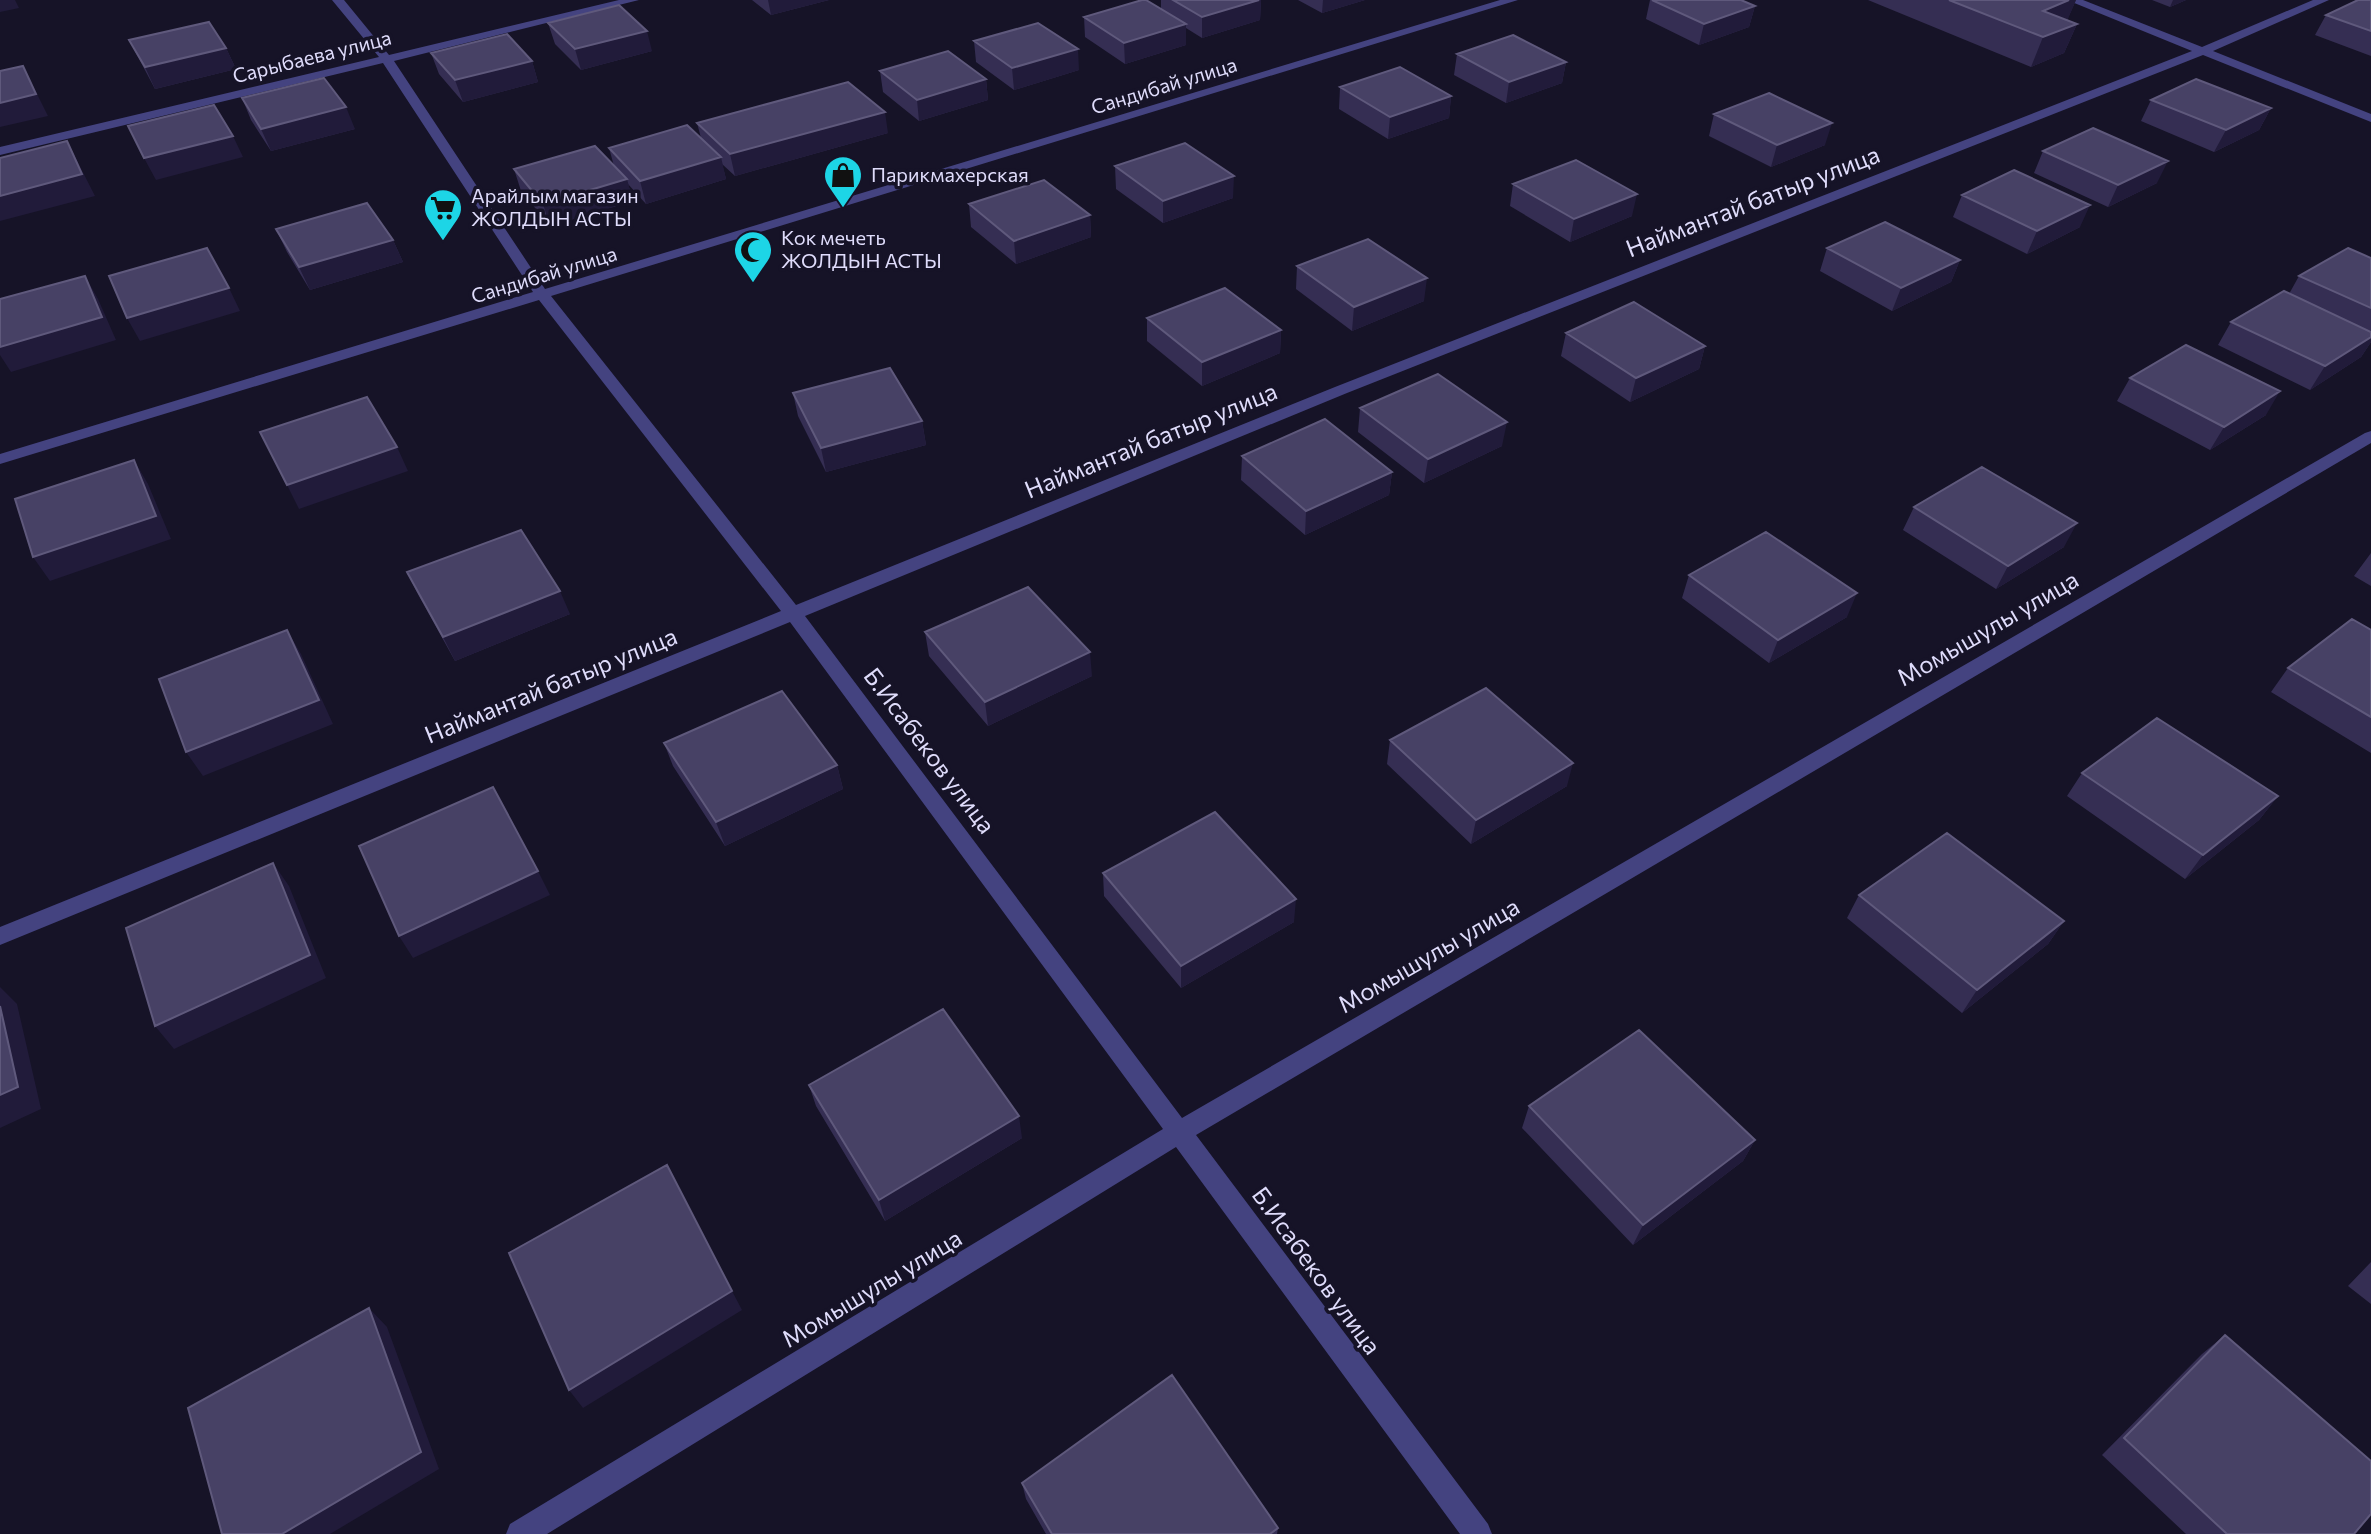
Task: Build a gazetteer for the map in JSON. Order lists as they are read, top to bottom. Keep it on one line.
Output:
{"streets":{"street":["Сарыбаева улица","Сандибай улица","Наймантай батыр улица","Момышулы улица","Б.Исабеков улица"]},"crossings":[["Сарыбаева улица","Б.Исабеков улица"],["Сандибай улица","Б.Исабеков улица"],["Наймантай батыр улица","Б.Исабеков улица"],["Момышулы улица","Б.Исабеков улица"]],"places":{"shop":["Парикмахерская"],"supermarket":["Арайлым магазин ЖОЛДЫН АСТЫ"],"mosque":["Кок мечеть ЖОЛДЫН АСТЫ"]}}
